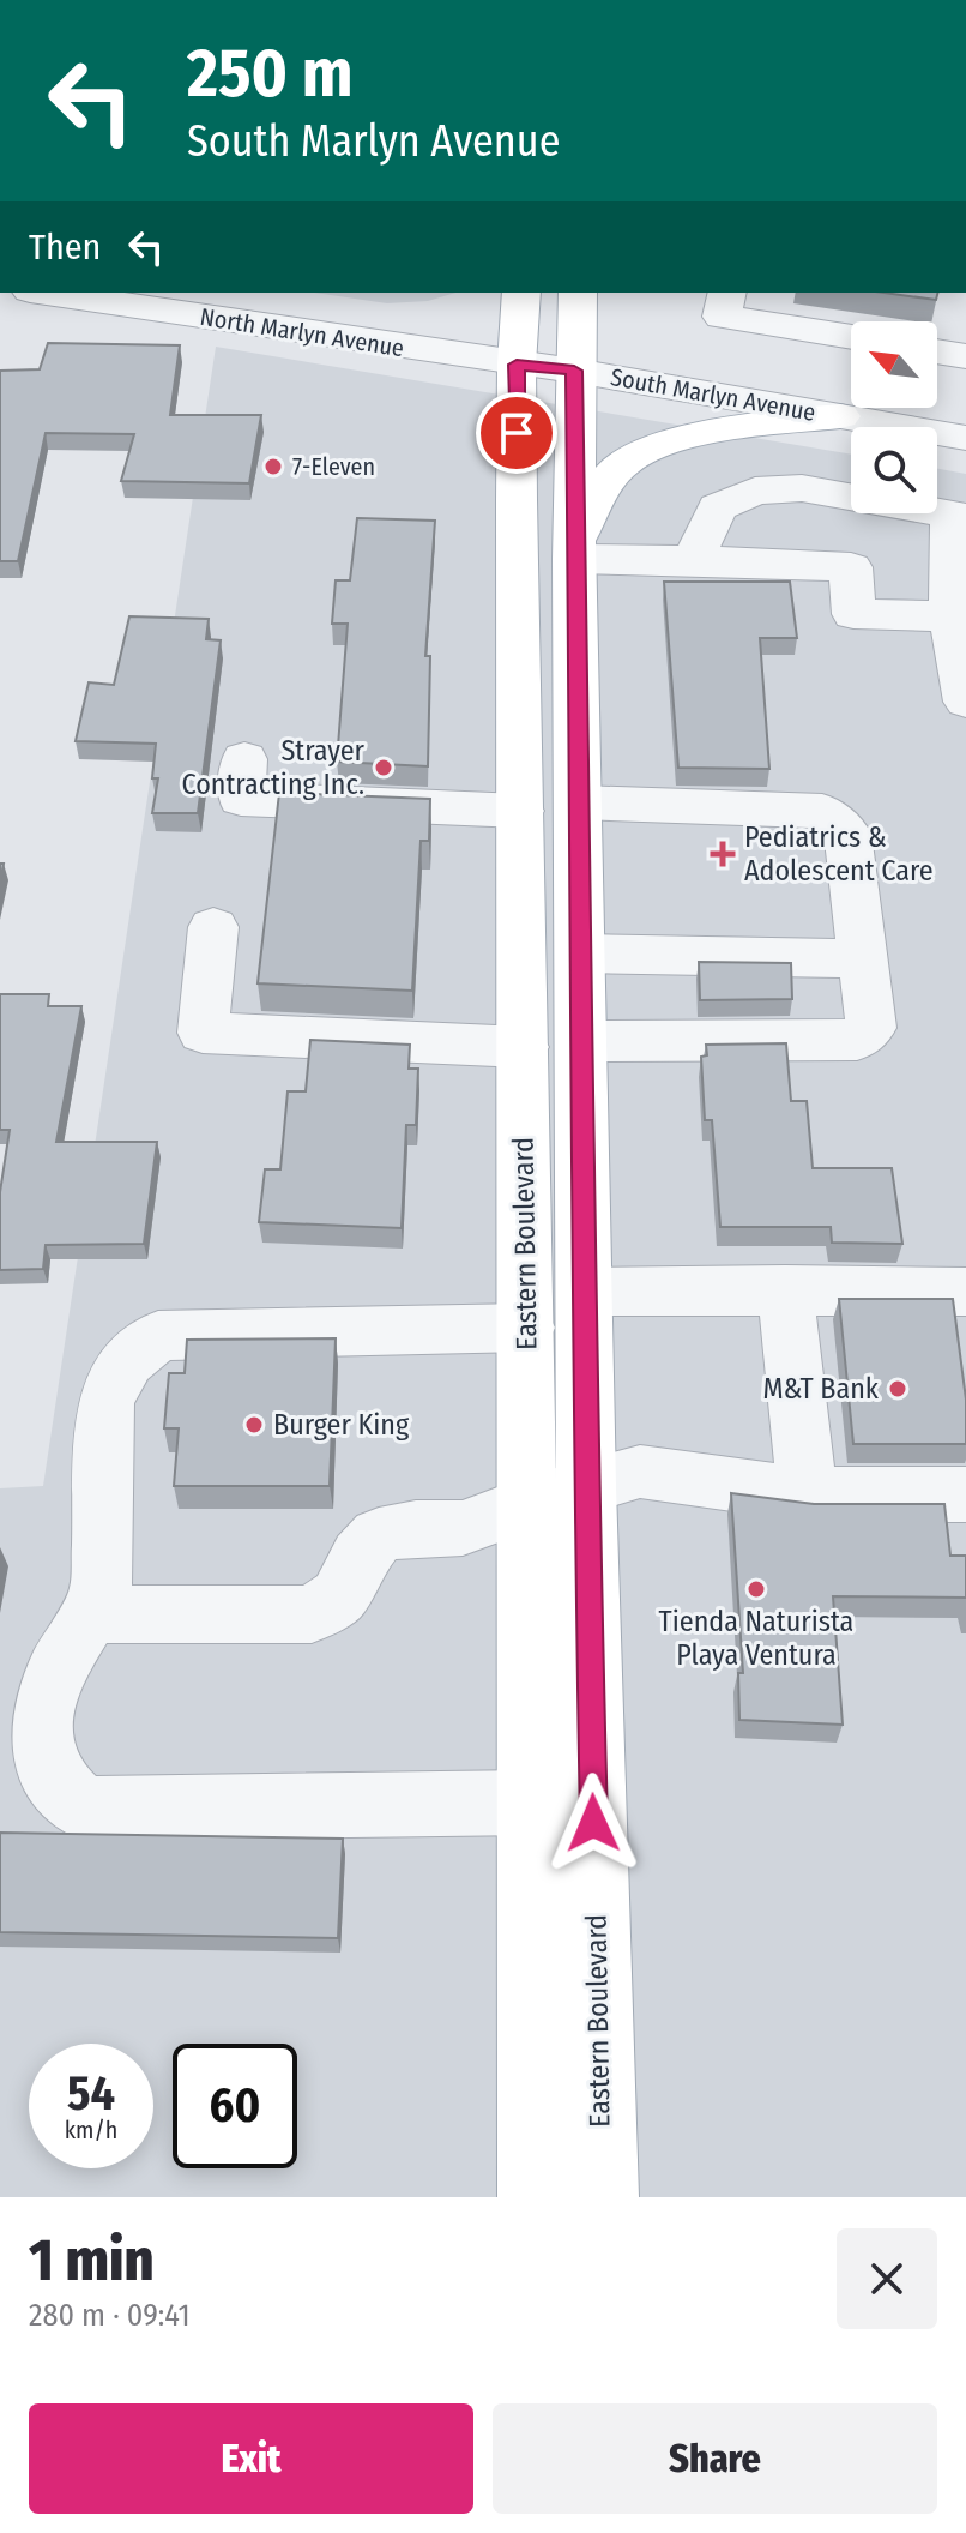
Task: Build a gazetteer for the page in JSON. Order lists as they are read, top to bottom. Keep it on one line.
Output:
{"streets":{"main road":["Eastern Boulevard"],"street":["North Marlyn Avenue","South Marlyn Avenue"]},"crossings":[["North Marlyn Avenue","South Marlyn Avenue"],["North Marlyn Avenue","Eastern Boulevard"],["South Marlyn Avenue","Eastern Boulevard"]],"places":{"other":["7-Eleven","Strayer Contracting Inc.","M&T Bank","Burger King","Tienda Naturista Playa Ventura"],"health":["Pediatrics & Adolescent Care"]},"north":"top left","page":{"turn":["250 m","South Marlyn Avenue"],"then":"Then","speed":"54 km/h","limit":"60","heading":["1 min","280 m · 09:41"],"buttons":["Exit","Share"]}}
